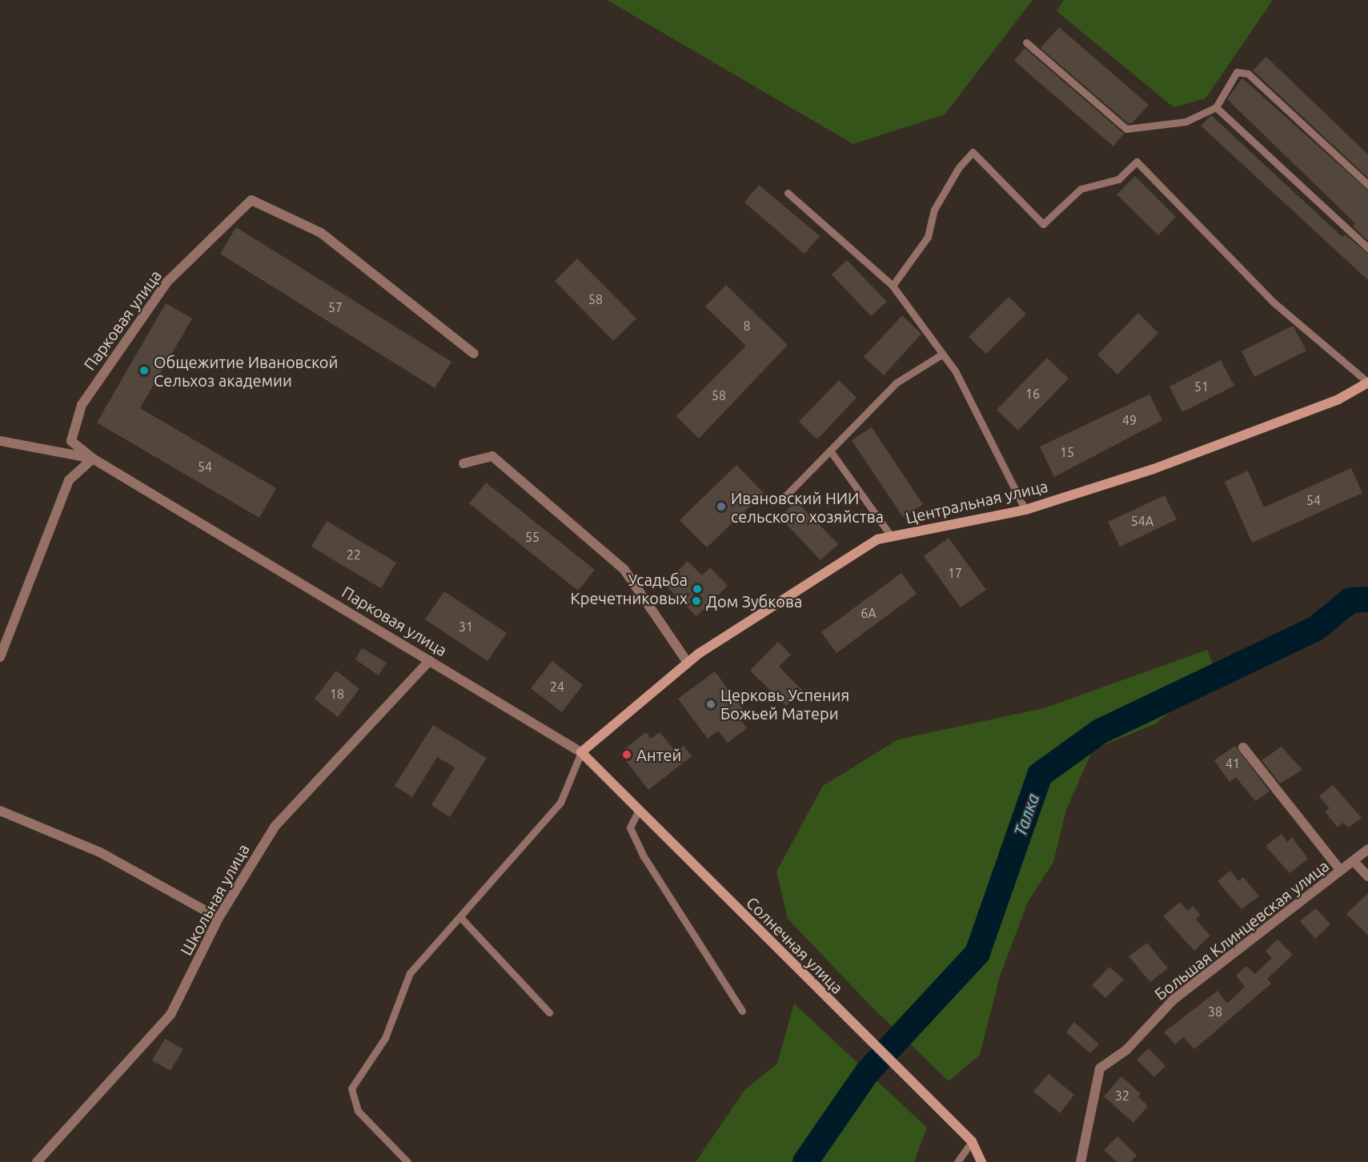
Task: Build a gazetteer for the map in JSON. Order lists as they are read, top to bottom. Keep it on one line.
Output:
{"streets":{"street":["Парковая улица","Центральная улица","Школьная улица","Большая Клинцевская улица","Солнечная улица"]},"crossings":[["Парковая улица","Центральная улица"],["Парковая улица","Школьная улица"],["Парковая улица","Солнечная улица"],["Центральная улица","Солнечная улица"]],"water":["Талка"],"places":["Общежитие Ивановской Сельхоз академии","Ивановский НИИ сельского хозяйства","Усадьба Кречетниковых","Дом Зубкова","Церковь Успения Божьей Матери","Антей"],"house_numbers":["58","57","8","51","16","58","49","15","54","54","54А","55","22","17","6А","31","24","18","41","38","32"]}
